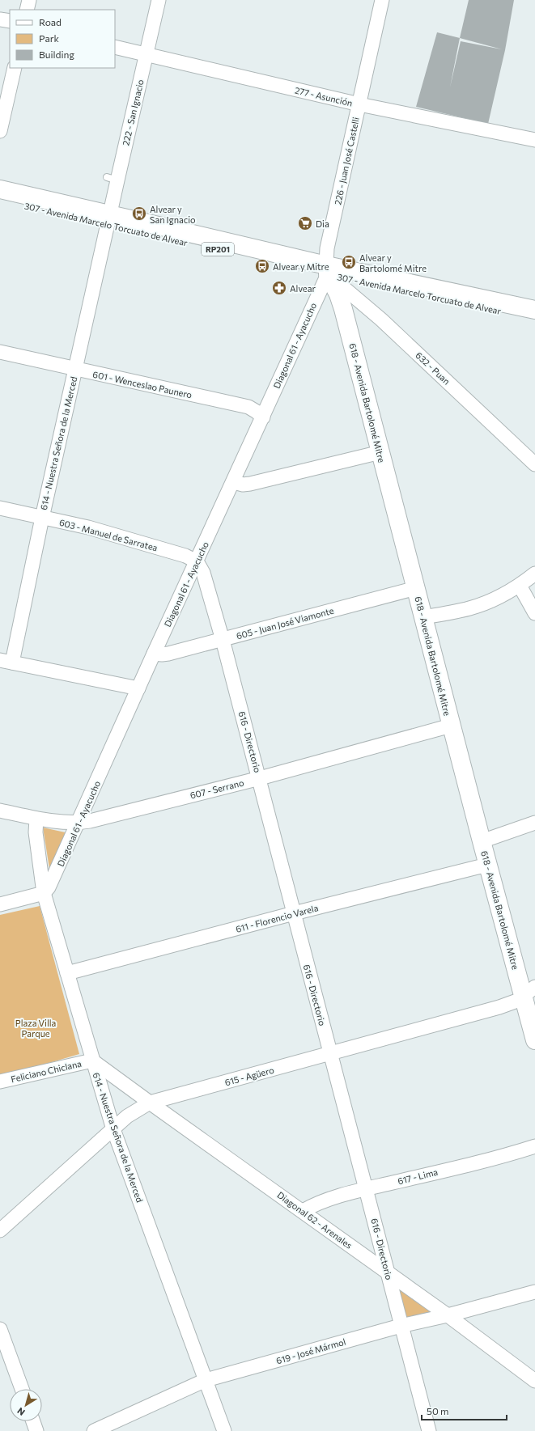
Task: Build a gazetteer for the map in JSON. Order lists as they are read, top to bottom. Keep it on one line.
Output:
{"streets":{"main road":["307 - Avenida Marcelo Torcuato de Alvear","RP201","618 - Avenida Bartolomé Mitre"],"street":["277 - Asunción","222 - San Ignacio","226 - Juan José Castelli","Diagonal 61 - Ayacucho","632 - Puan","601 - Wenceslao Paunero","614 - Nuestra Señora de la Merced","603 - Manuel de Sarratea","605 - Juan José Viamonte","616 - Directorio","607 - Serrano","611 - Florencio Varela","Feliciano Chiclana","615 - Agüero","617 - Lima","Diagonal 62 - Arenales","619 - José Mármol"]},"crossings":[["277 - Asunción","222 - San Ignacio"],["277 - Asunción","226 - Juan José Castelli"],["222 - San Ignacio","307 - Avenida Marcelo Torcuato de Alvear"],["222 - San Ignacio","614 - Nuestra Señora de la Merced"],["226 - Juan José Castelli","307 - Avenida Marcelo Torcuato de Alvear"],["226 - Juan José Castelli","Diagonal 61 - Ayacucho"],["226 - Juan José Castelli","632 - Puan"],["226 - Juan José Castelli","618 - Avenida Bartolomé Mitre"],["307 - Avenida Marcelo Torcuato de Alvear","Diagonal 61 - Ayacucho"],["307 - Avenida Marcelo Torcuato de Alvear","632 - Puan"],["307 - Avenida Marcelo Torcuato de Alvear","618 - Avenida Bartolomé Mitre"],["307 - Avenida Marcelo Torcuato de Alvear","614 - Nuestra Señora de la Merced"],["Diagonal 61 - Ayacucho","632 - Puan"],["Diagonal 61 - Ayacucho","601 - Wenceslao Paunero"],["Diagonal 61 - Ayacucho","618 - Avenida Bartolomé Mitre"],["Diagonal 61 - Ayacucho","614 - Nuestra Señora de la Merced"],["Diagonal 61 - Ayacucho","603 - Manuel de Sarratea"],["Diagonal 61 - Ayacucho","605 - Juan José Viamonte"],["Diagonal 61 - Ayacucho","616 - Directorio"],["Diagonal 61 - Ayacucho","607 - Serrano"],["632 - Puan","618 - Avenida Bartolomé Mitre"],["601 - Wenceslao Paunero","614 - Nuestra Señora de la Merced"],["618 - Avenida Bartolomé Mitre","605 - Juan José Viamonte"],["618 - Avenida Bartolomé Mitre","607 - Serrano"],["618 - Avenida Bartolomé Mitre","611 - Florencio Varela"],["618 - Avenida Bartolomé Mitre","615 - Agüero"],["614 - Nuestra Señora de la Merced","603 - Manuel de Sarratea"],["614 - Nuestra Señora de la Merced","607 - Serrano"],["614 - Nuestra Señora de la Merced","611 - Florencio Varela"],["614 - Nuestra Señora de la Merced","Feliciano Chiclana"],["614 - Nuestra Señora de la Merced","615 - Agüero"],["614 - Nuestra Señora de la Merced","Diagonal 62 - Arenales"],["614 - Nuestra Señora de la Merced","619 - José Mármol"],["603 - Manuel de Sarratea","616 - Directorio"],["605 - Juan José Viamonte","616 - Directorio"],["616 - Directorio","607 - Serrano"],["616 - Directorio","611 - Florencio Varela"],["616 - Directorio","615 - Agüero"],["616 - Directorio","617 - Lima"],["616 - Directorio","Diagonal 62 - Arenales"],["616 - Directorio","619 - José Mármol"],["Feliciano Chiclana","Diagonal 62 - Arenales"],["615 - Agüero","Diagonal 62 - Arenales"],["617 - Lima","Diagonal 62 - Arenales"],["Diagonal 62 - Arenales","619 - José Mármol"]],"parks":["Plaza Villa Parque"],"places":{"bus stop":["Alvear y San Ignacio","Alvear y Bartolomé Mitre","Alvear y Mitre"],"supermarket":["Dia"],"pharmacy":["Alvear"]},"legend":["Road","Park","Building"],"scale_bar":"50 m","north":"bottom left"}
